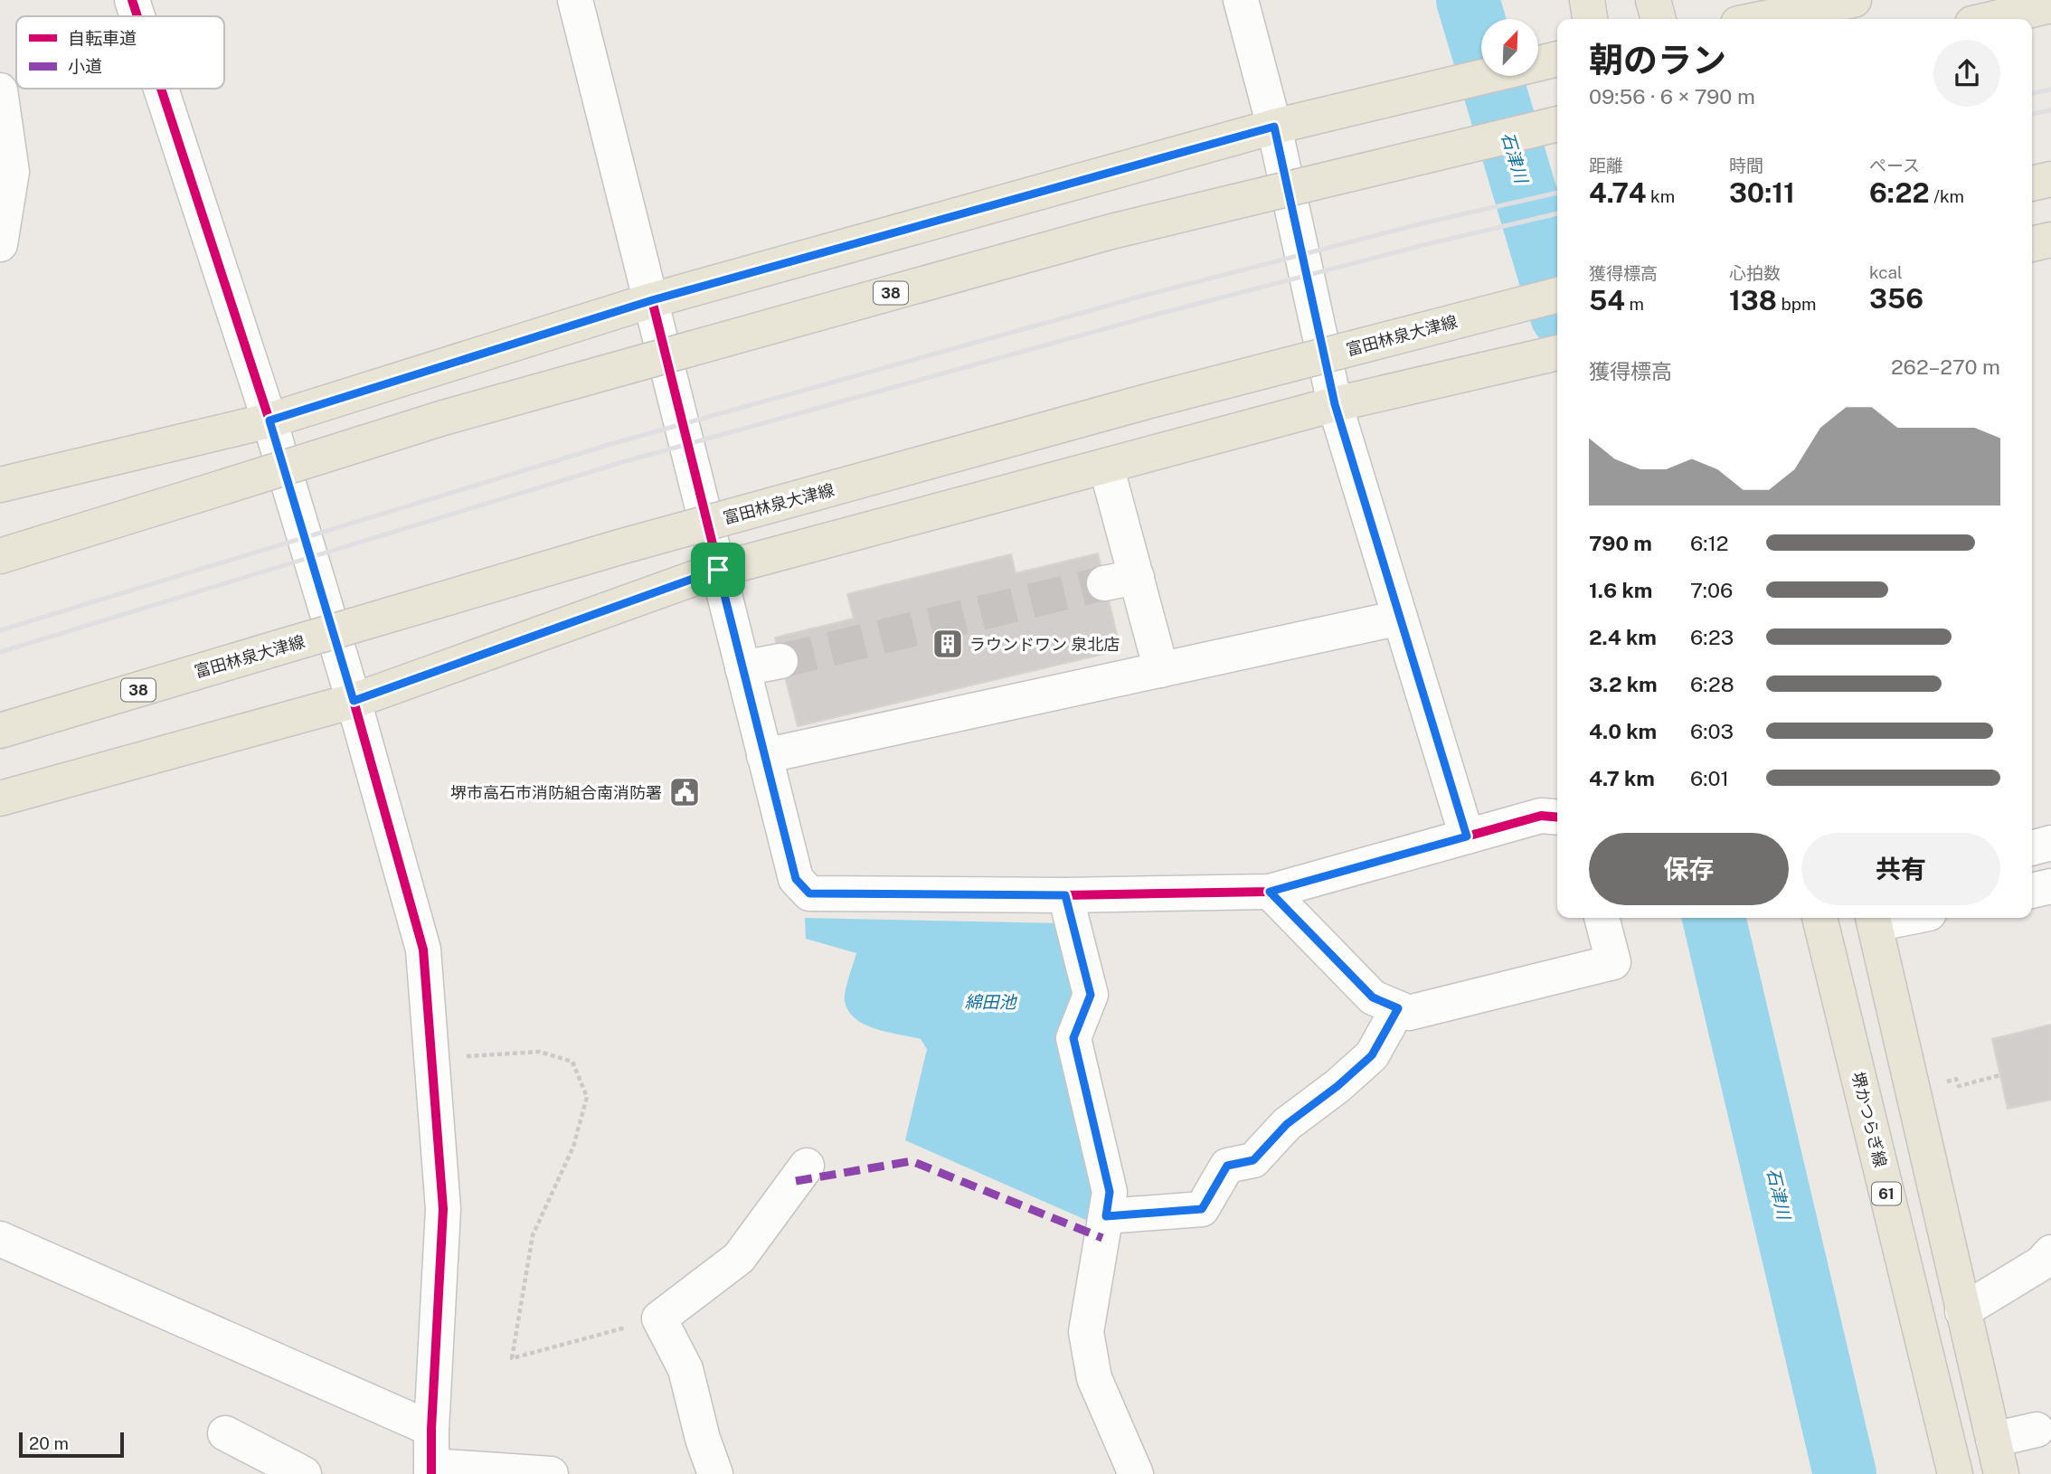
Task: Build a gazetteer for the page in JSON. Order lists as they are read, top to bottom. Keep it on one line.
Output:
{"streets":{"main road":["38","富田林泉大津線","堺かつらぎ線","61"]},"water":["石津川","綿田池"],"places":{"building":["ラウンドワン 泉北店"],"public building":["堺市高石市消防組合南消防署"]},"legend":["自転車道","小道"],"scale_bar":"20 m","north":"top right","page":{"heading":["朝のラン","09:56 · 6 × 790 m"],"stats":[["距離","4.74 km"],["時間","30:11"],["ペース","6:22 /km"],["獲得標高","54 m"],["心拍数","138 bpm"],["kcal","356"]],"chart":["獲得標高","262–270 m"],"list":[{"name":"790 m","note":"6:12"},{"name":"1.6 km","note":"7:06"},{"name":"2.4 km","note":"6:23"},{"name":"3.2 km","note":"6:28"},{"name":"4.0 km","note":"6:03"},{"name":"4.7 km","note":"6:01"}],"buttons":["保存","共有"],"scale":"20 m"}}
